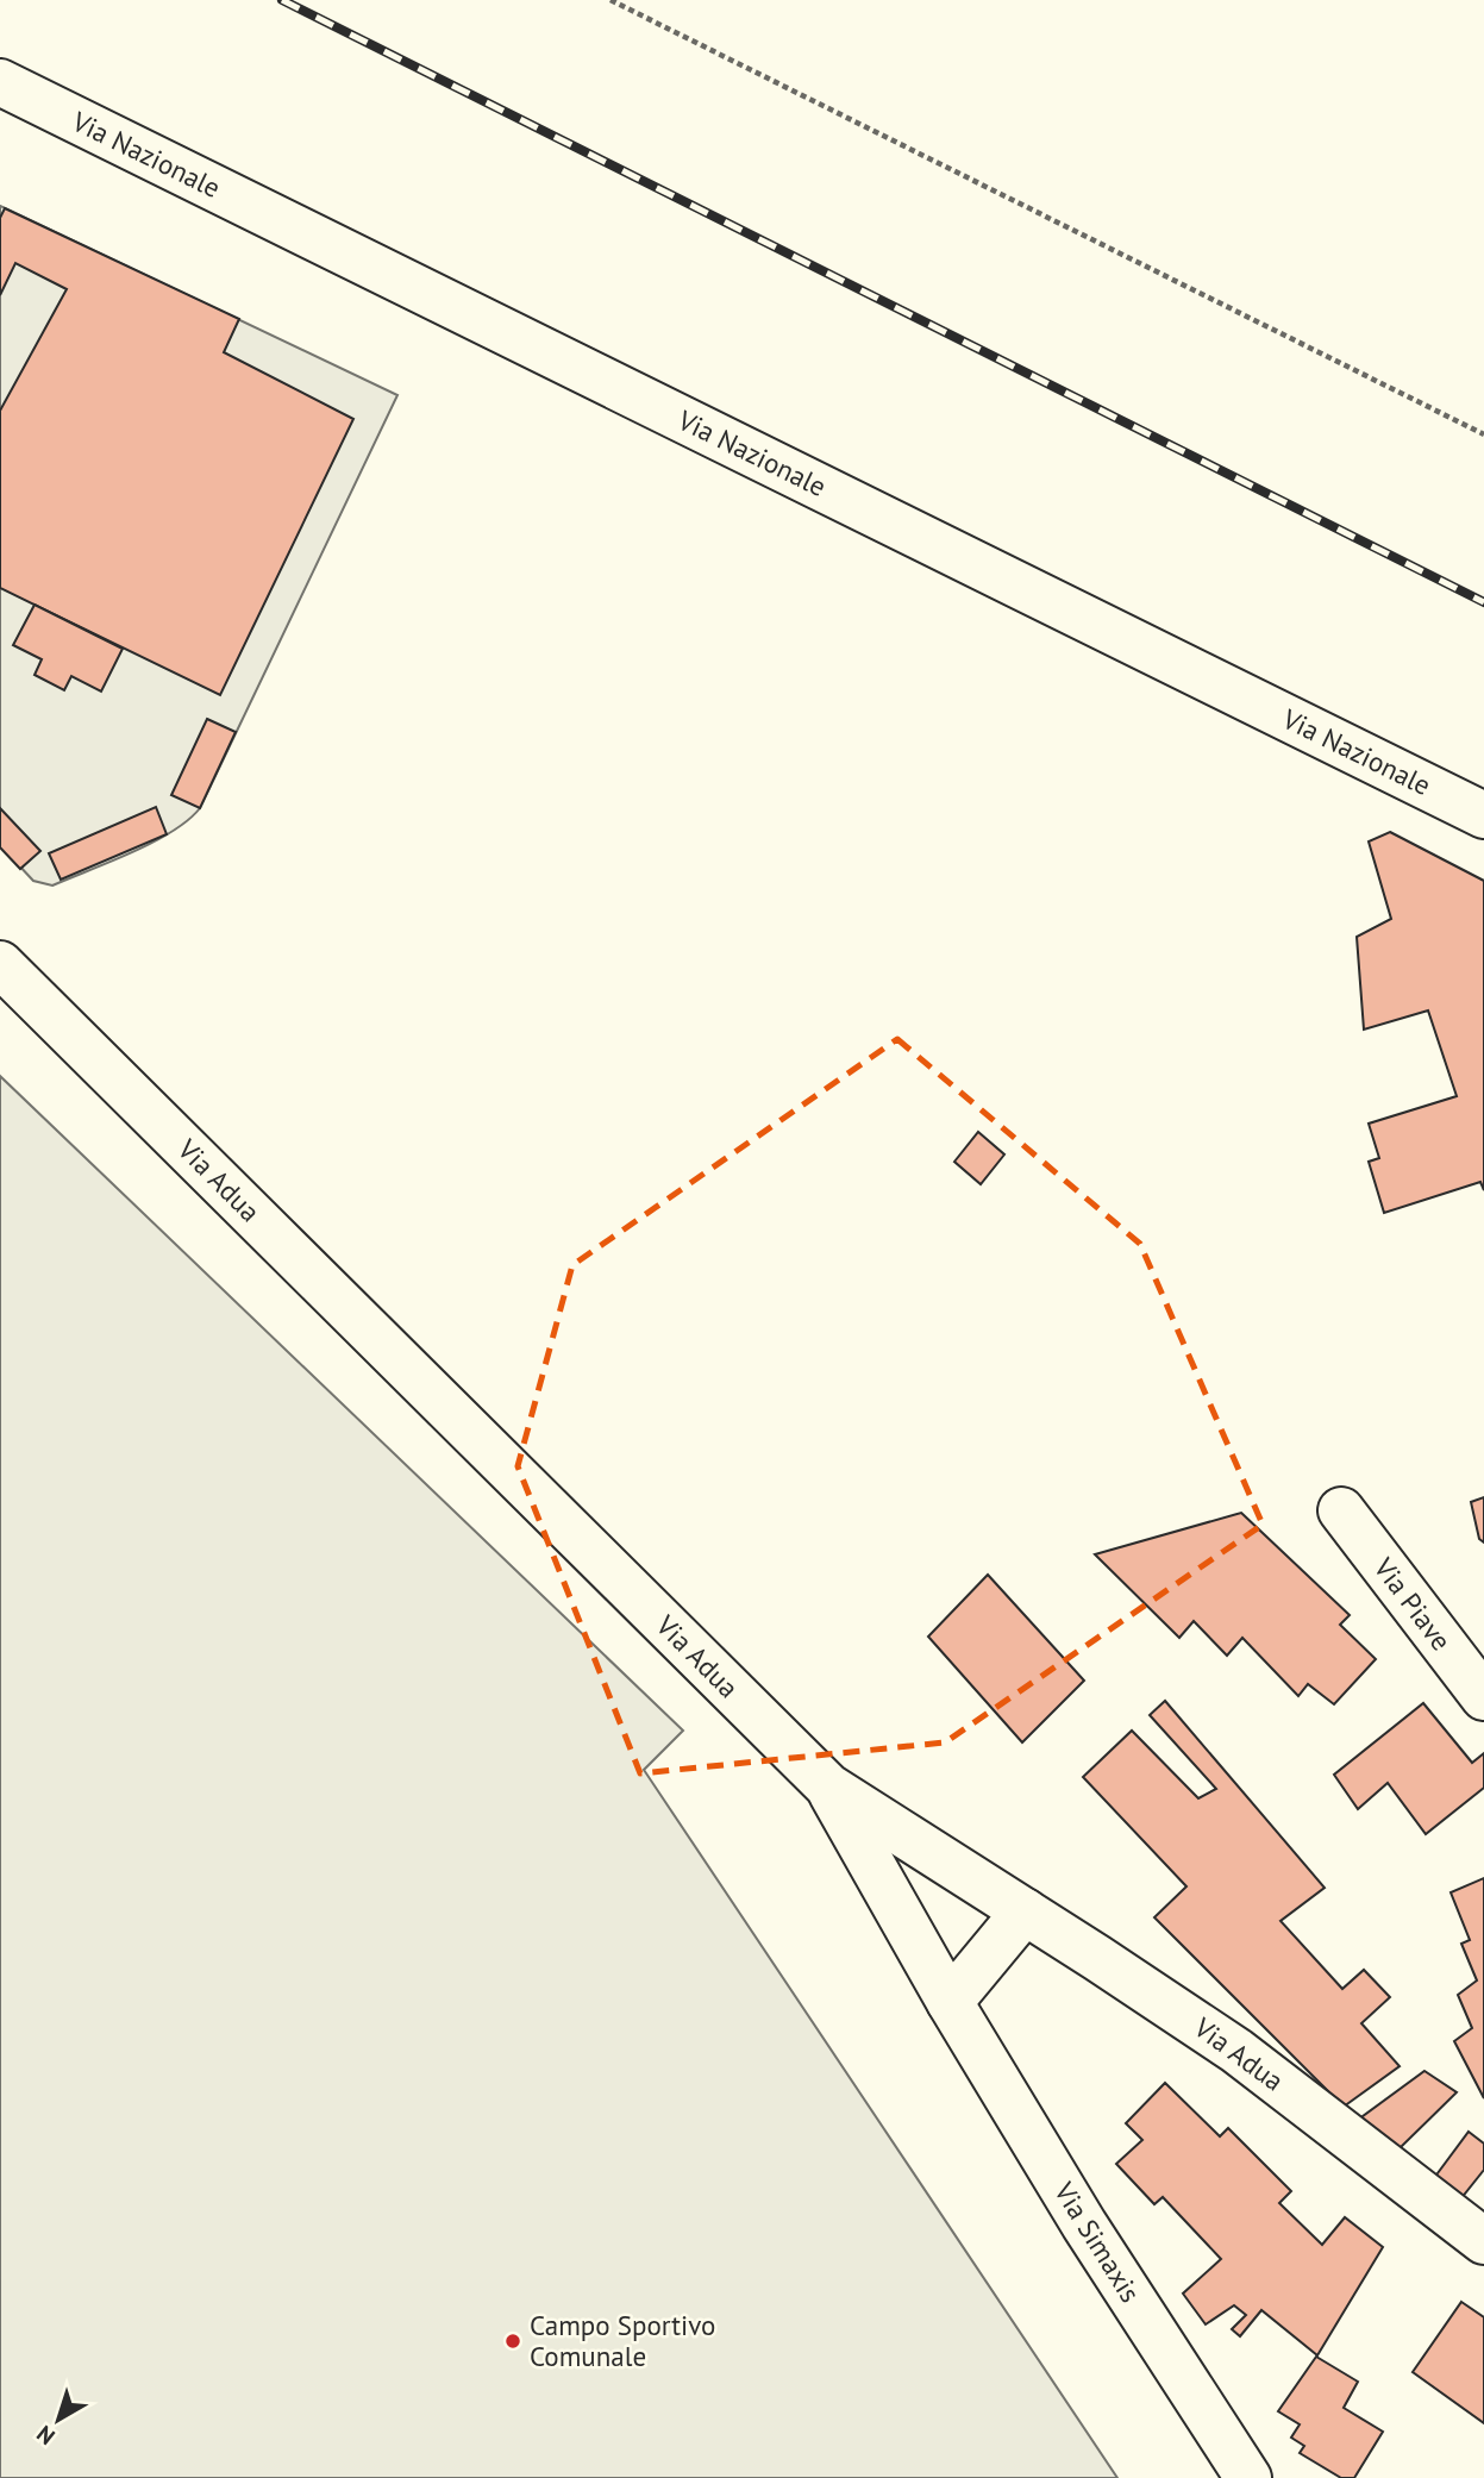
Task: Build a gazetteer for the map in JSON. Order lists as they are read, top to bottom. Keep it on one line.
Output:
{"streets":{"street":["Via Nazionale","Via Adua","Via Piave","Via Simaxis"]},"crossings":[["Via Adua","Via Simaxis"]],"places":["Campo Sportivo Comunale"],"north":"bottom left"}
